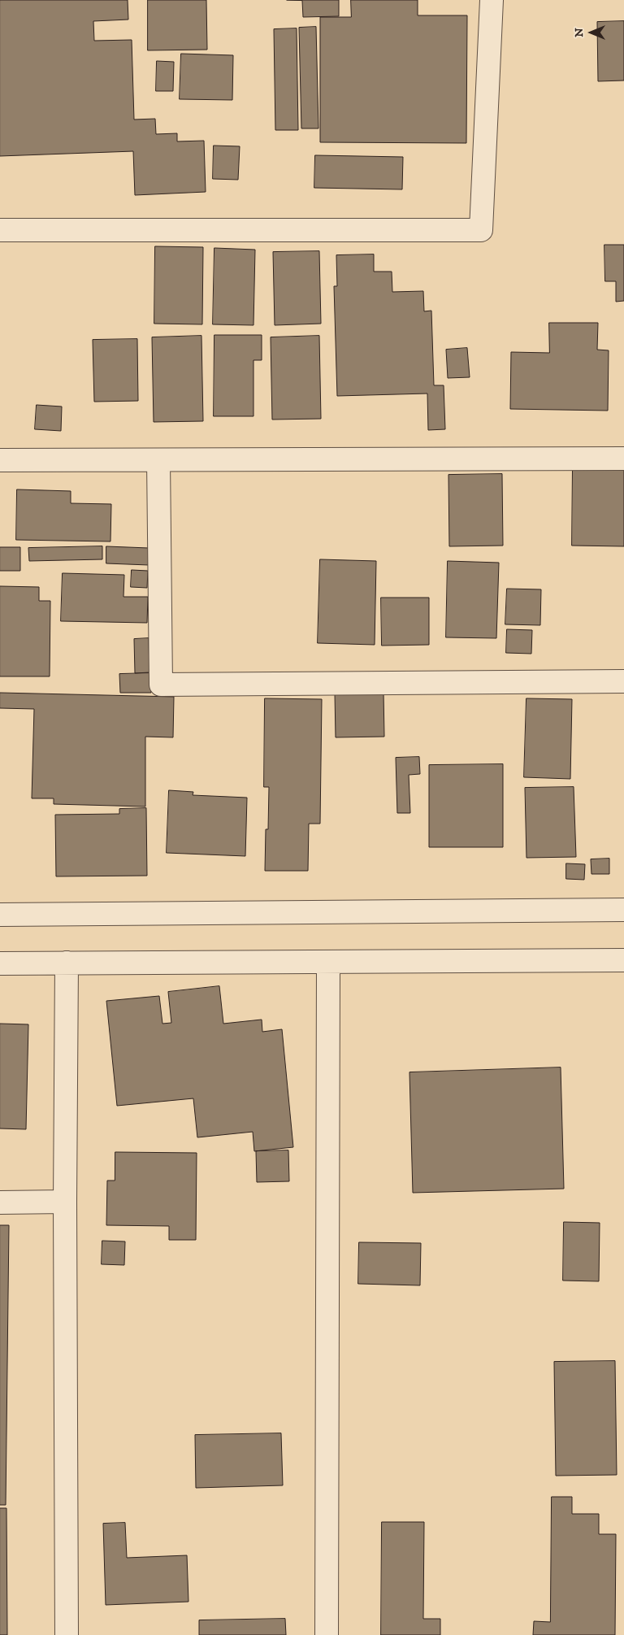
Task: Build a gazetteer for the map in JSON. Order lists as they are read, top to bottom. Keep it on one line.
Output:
{"north":"left"}
